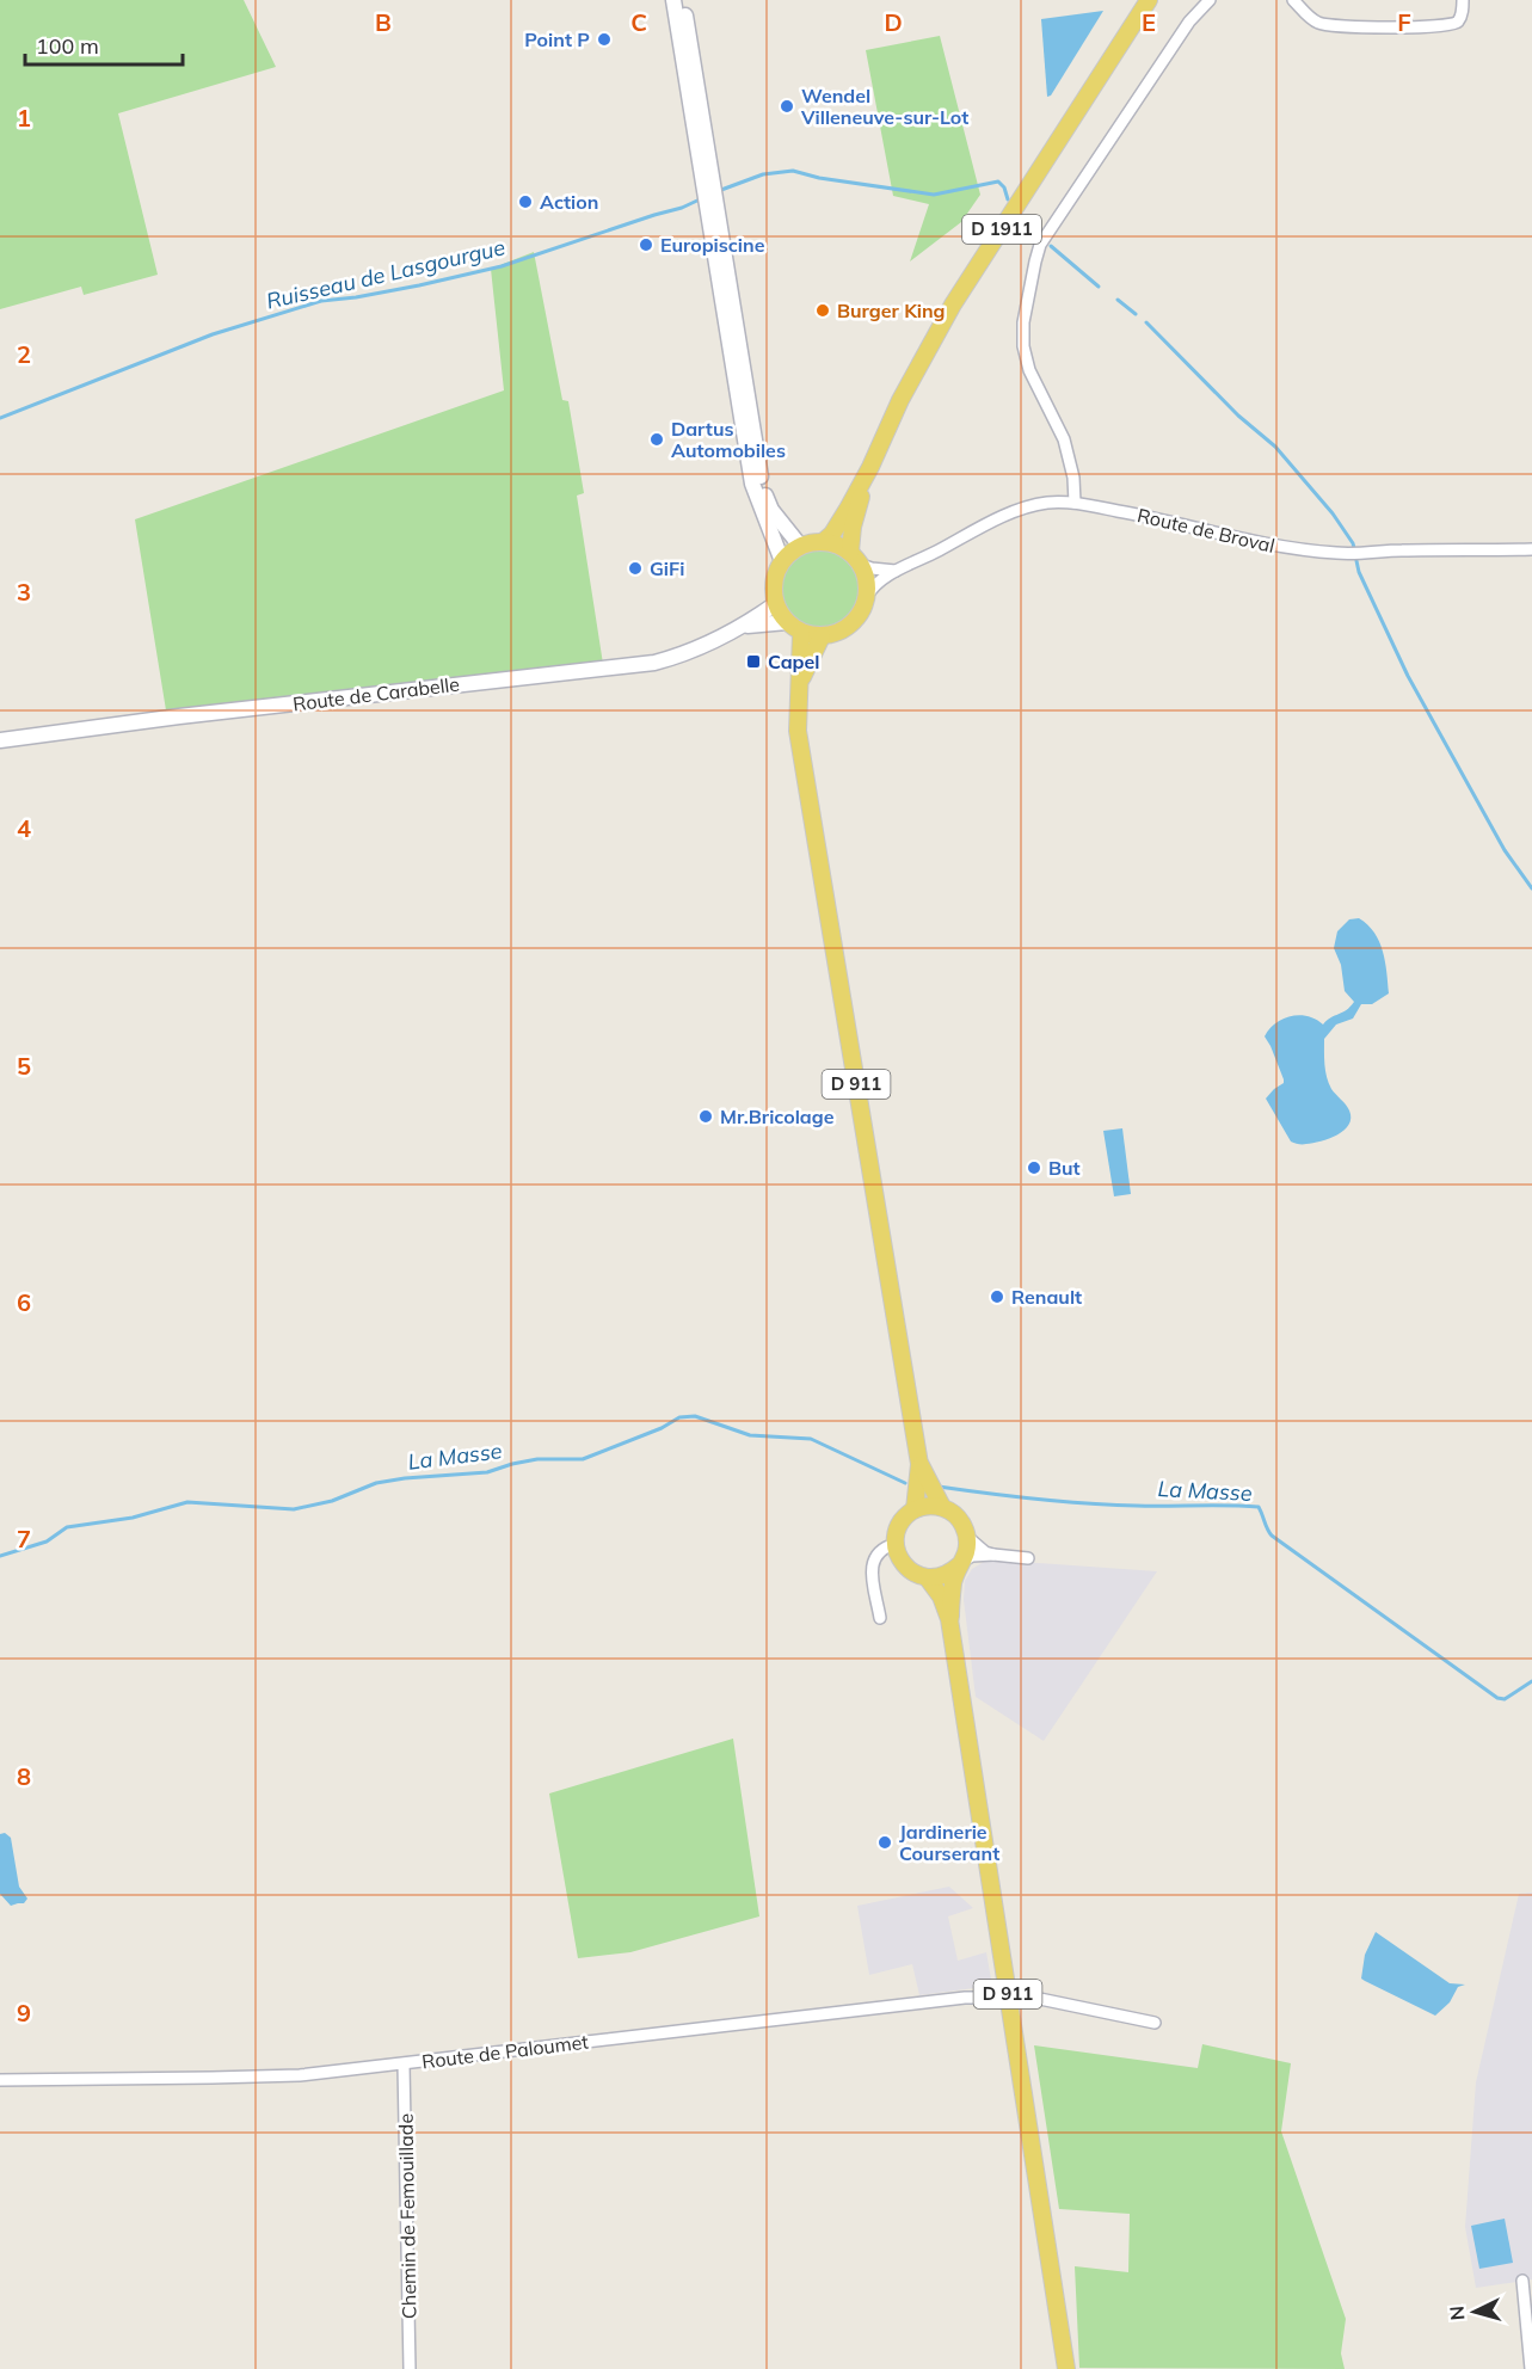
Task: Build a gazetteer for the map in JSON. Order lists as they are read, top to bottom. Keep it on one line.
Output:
{"streets":{"main road":["D 1911","Route de Carabelle","D 911"],"street":["Route de Broval","Route de Paloumet","Chemin de Femouillade"]},"crossings":[["D 1911","Route de Broval"],["D 1911","Route de Carabelle"],["D 1911","D 911"],["Route de Broval","Route de Carabelle"],["Route de Broval","D 911"],["Route de Carabelle","D 911"],["D 911","Route de Paloumet"],["Route de Paloumet","Chemin de Femouillade"]],"water":["Ruisseau de Lasgourgue","La Masse"],"places":{"other":["Point P","Wendel Villeneuve-sur-Lot","Action","Europiscine","Burger King","Dartus Automobiles","GiFi","Mr.Bricolage","But","Renault","Jardinerie Courserant"],"transit":["Capel"]},"scale_bar":"100 m","north":"left","grid":{"columns":["B","C","D","E","F"],"rows":["1","2","3","4","5","6","7","8","9"]}}
